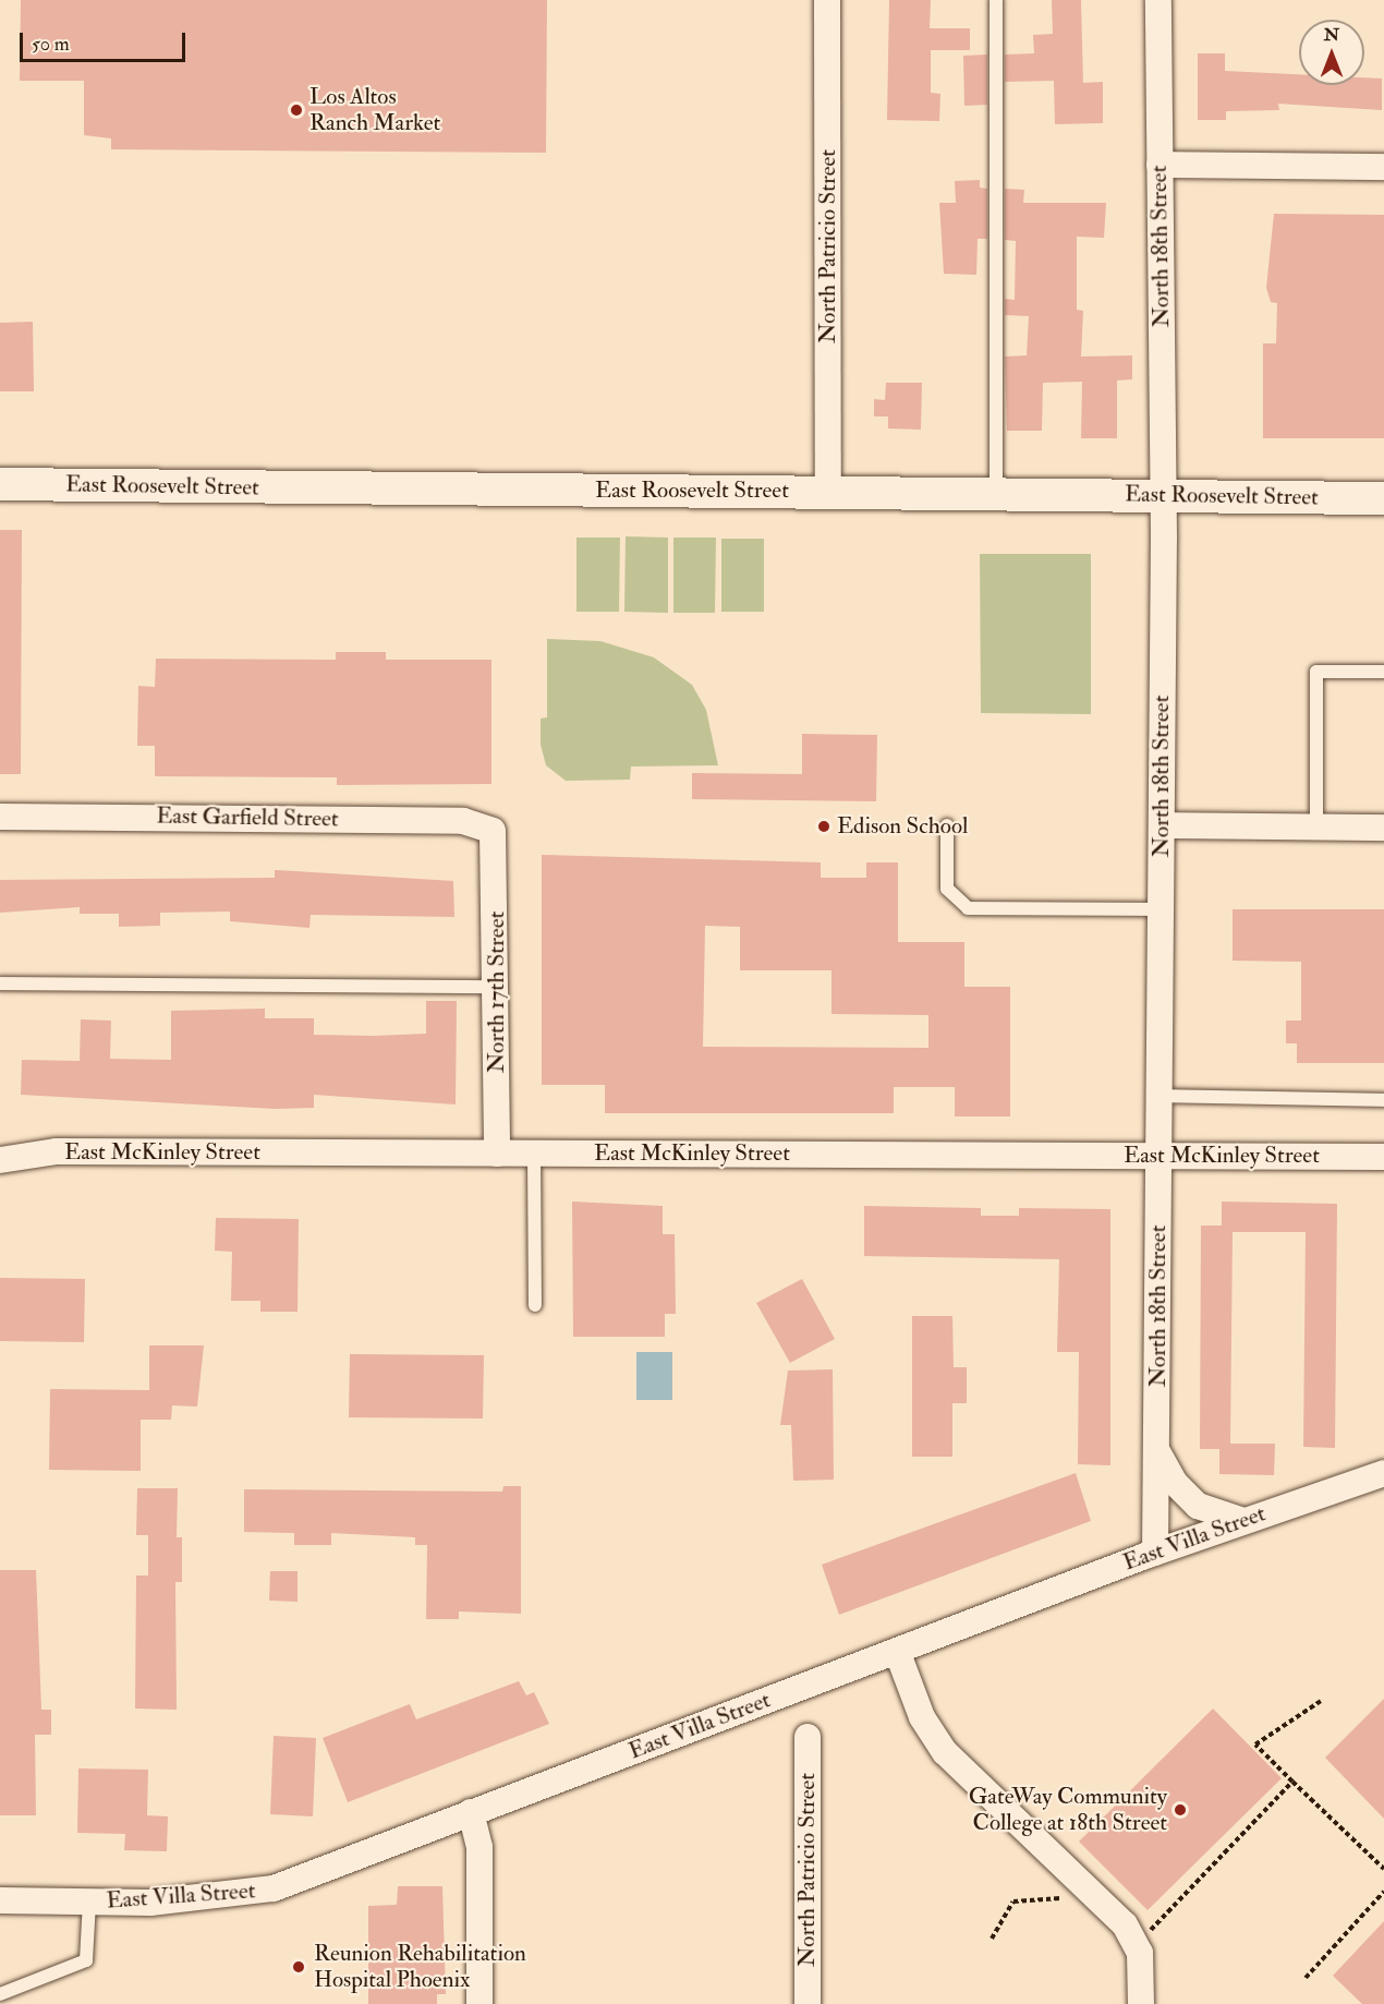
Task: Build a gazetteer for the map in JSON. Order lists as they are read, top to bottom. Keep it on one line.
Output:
{"streets":{"street":["North Patricio Street","North 18th Street","East Roosevelt Street","East Garfield Street","North 17th Street","East McKinley Street","East Villa Street"]},"crossings":[["North Patricio Street","East Roosevelt Street"],["North 18th Street","East Roosevelt Street"],["North 18th Street","East McKinley Street"],["North 18th Street","East Villa Street"],["East Garfield Street","North 17th Street"],["North 17th Street","East McKinley Street"]],"places":["Los Altos Ranch Market","Edison School","GateWay Community College at 18th Street","Reunion Rehabilitation Hospital Phoenix"],"scale_bar":"50 m","north":"top"}
